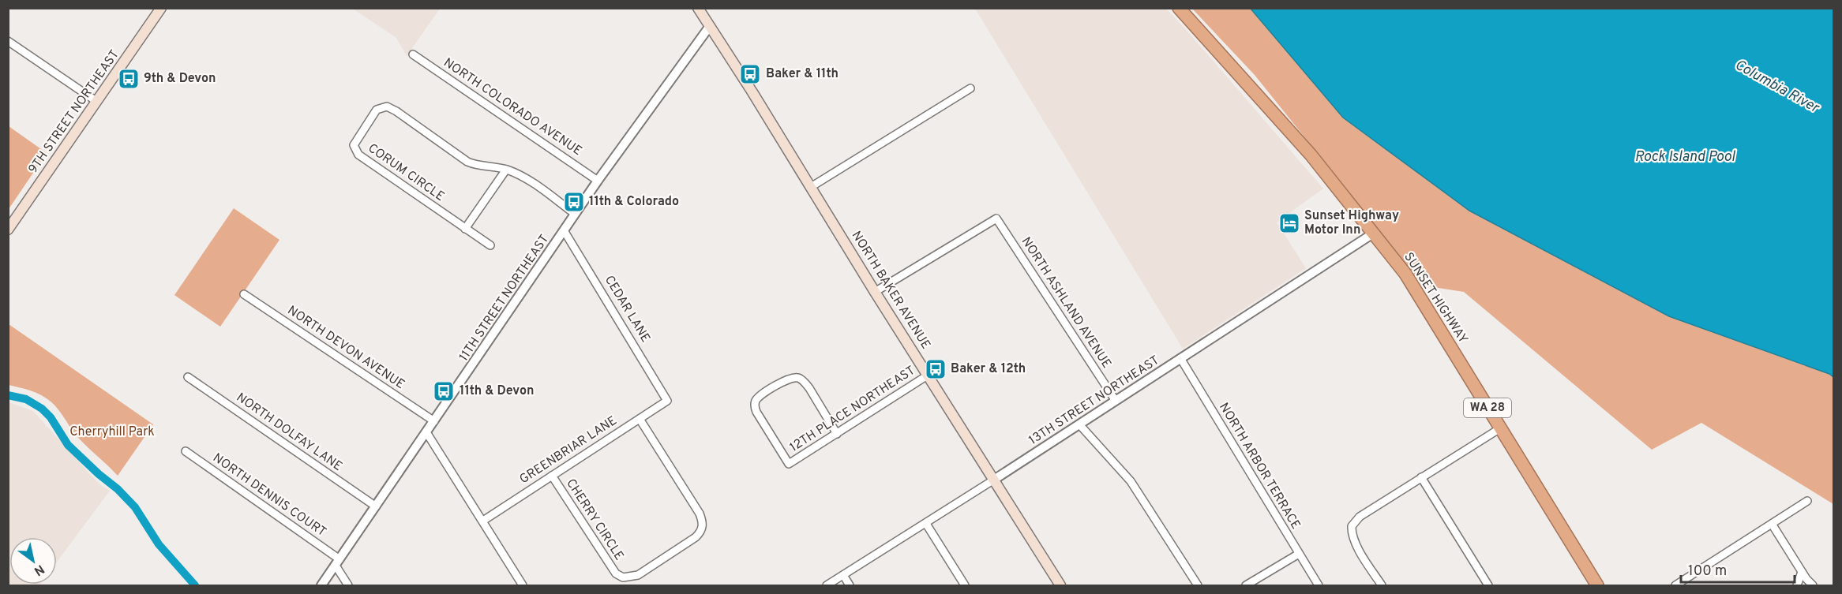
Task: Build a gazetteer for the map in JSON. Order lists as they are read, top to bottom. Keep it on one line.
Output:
{"streets":{"highway":["SUNSET HIGHWAY","WA 28"],"main road":["9TH STREET NORTHEAST","NORTH BAKER AVENUE"],"street":["NORTH COLORADO AVENUE","CORUM CIRCLE","11TH STREET NORTHEAST","NORTH ASHLAND AVENUE","CEDAR LANE","NORTH DEVON AVENUE","13TH STREET NORTHEAST","12TH PLACE NORTHEAST","NORTH DOLFAY LANE","GREENBRIAR LANE","NORTH ARBOR TERRACE","NORTH DENNIS COURT","CHERRY CIRCLE"]},"crossings":[["NORTH COLORADO AVENUE","11TH STREET NORTHEAST"],["CORUM CIRCLE","11TH STREET NORTHEAST"],["NORTH BAKER AVENUE","11TH STREET NORTHEAST"],["NORTH BAKER AVENUE","NORTH ASHLAND AVENUE"],["NORTH BAKER AVENUE","13TH STREET NORTHEAST"],["NORTH BAKER AVENUE","12TH PLACE NORTHEAST"],["11TH STREET NORTHEAST","CEDAR LANE"],["11TH STREET NORTHEAST","NORTH DEVON AVENUE"],["11TH STREET NORTHEAST","NORTH DOLFAY LANE"],["11TH STREET NORTHEAST","NORTH DENNIS COURT"],["SUNSET HIGHWAY","13TH STREET NORTHEAST"],["NORTH ASHLAND AVENUE","13TH STREET NORTHEAST"],["CEDAR LANE","GREENBRIAR LANE"],["13TH STREET NORTHEAST","NORTH ARBOR TERRACE"],["GREENBRIAR LANE","CHERRY CIRCLE"]],"water":["Columbia River","Rock Island Pool"],"parks":["Cherryhill Park"],"places":{"bus stop":["Baker & 11th","9th & Devon","11th & Colorado","Baker & 12th","11th & Devon"],"hotel":["Sunset Highway Motor Inn"]},"scale_bar":"100 m","north":"bottom right"}
